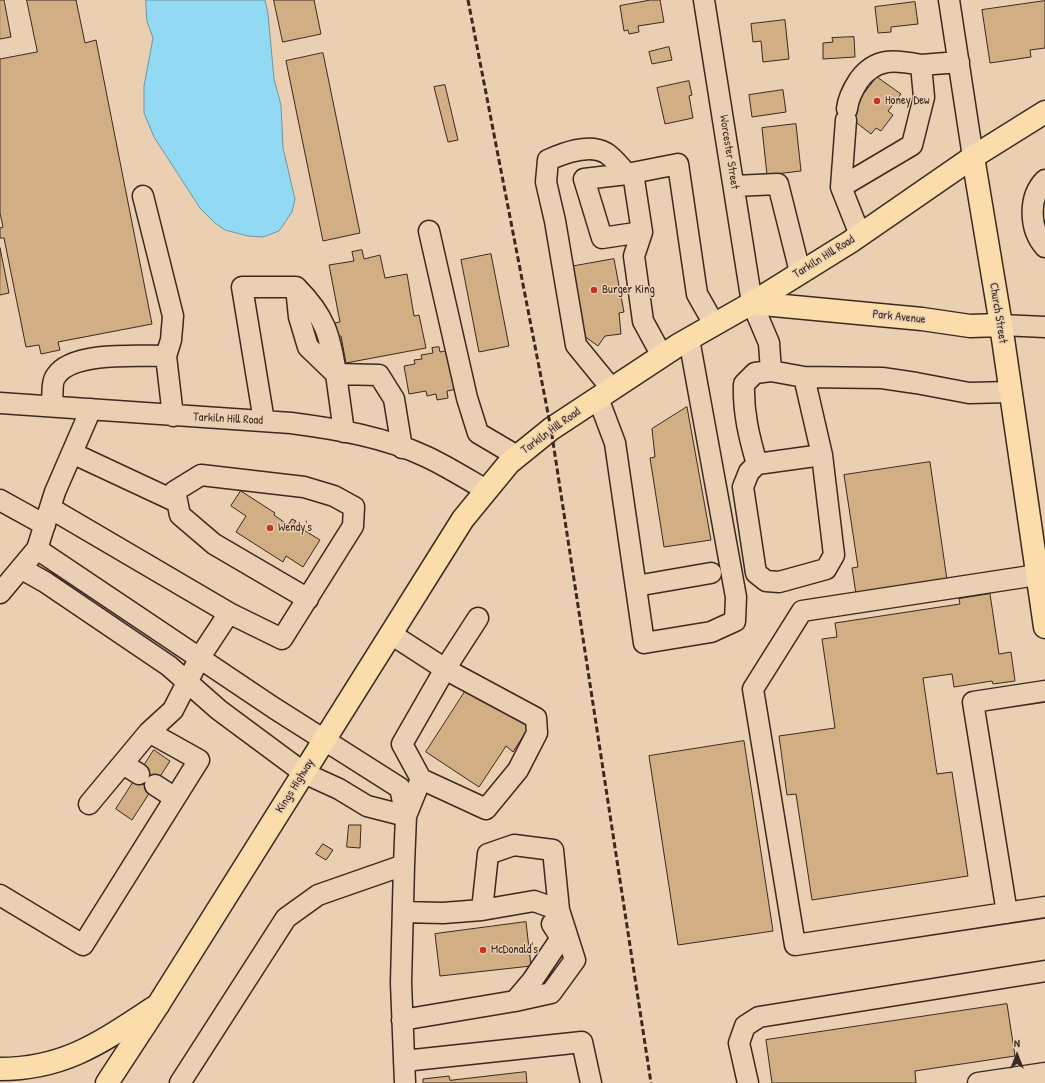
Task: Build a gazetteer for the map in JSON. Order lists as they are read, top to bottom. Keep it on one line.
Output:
{"streets":{"main road":["Tarkiln Hill Road","Church Street","Park Avenue","Kings Highway"],"street":["Worcester Street"]},"crossings":[["Worcester Street","Tarkiln Hill Road"],["Worcester Street","Park Avenue"],["Tarkiln Hill Road","Church Street"],["Tarkiln Hill Road","Park Avenue"],["Tarkiln Hill Road","Kings Highway"],["Church Street","Park Avenue"]],"places":["Honey Dew","Burger King","Wendy's","McDonald's"],"north":"top"}
